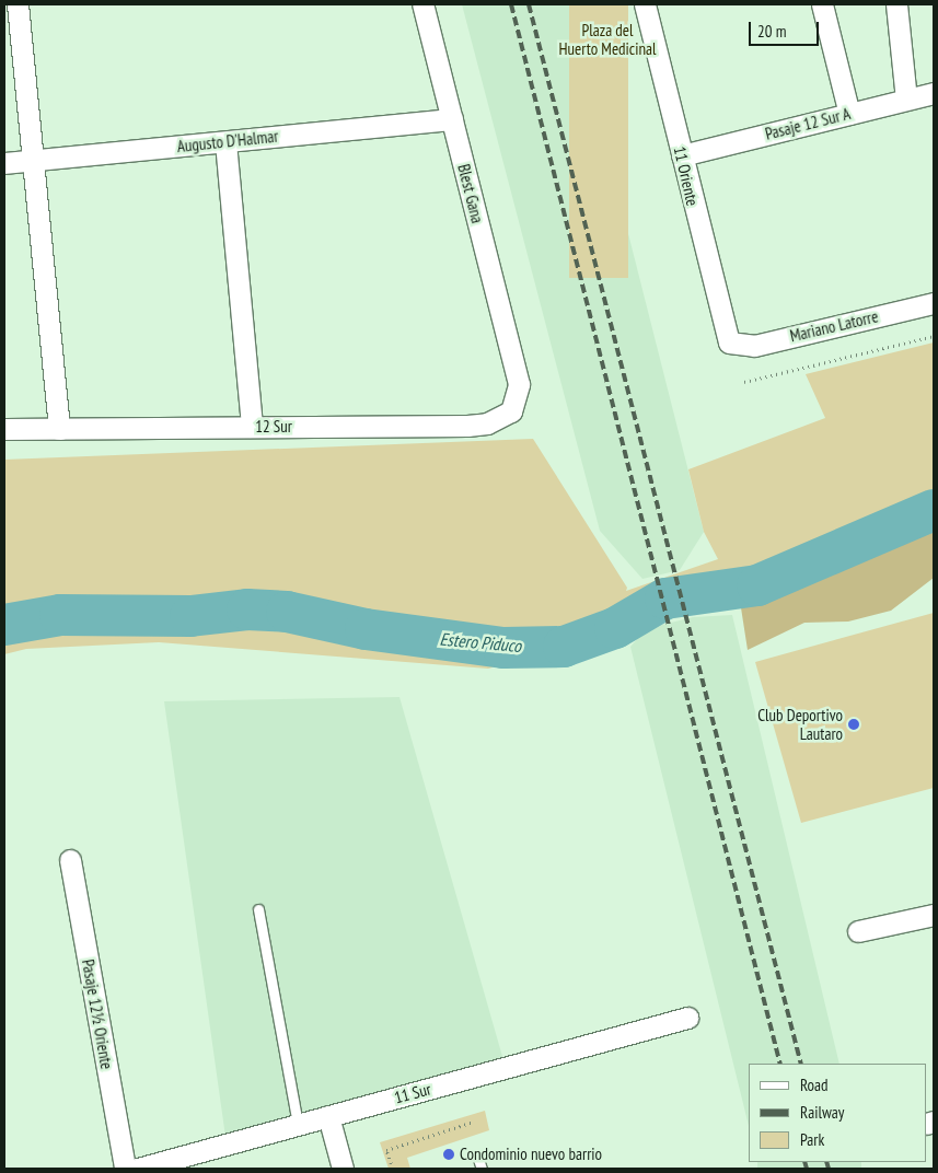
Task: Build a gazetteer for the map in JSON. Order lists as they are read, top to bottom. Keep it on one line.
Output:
{"streets":{"street":["Pasaje 12 Sur A","Augusto D'Halmar","11 Oriente","Blest Gana","Mariano Latorre","12 Sur","Pasaje 12½ Oriente","11 Sur"]},"crossings":[["Pasaje 12 Sur A","11 Oriente"],["Augusto D'Halmar","Blest Gana"],["11 Oriente","Mariano Latorre"],["Blest Gana","12 Sur"]],"water":["Estero Piduco"],"parks":["Plaza del Huerto Medicinal"],"places":["Club Deportivo Lautaro","Condominio nuevo barrio"],"legend":["Road","Railway","Park"],"scale_bar":"20 m"}
